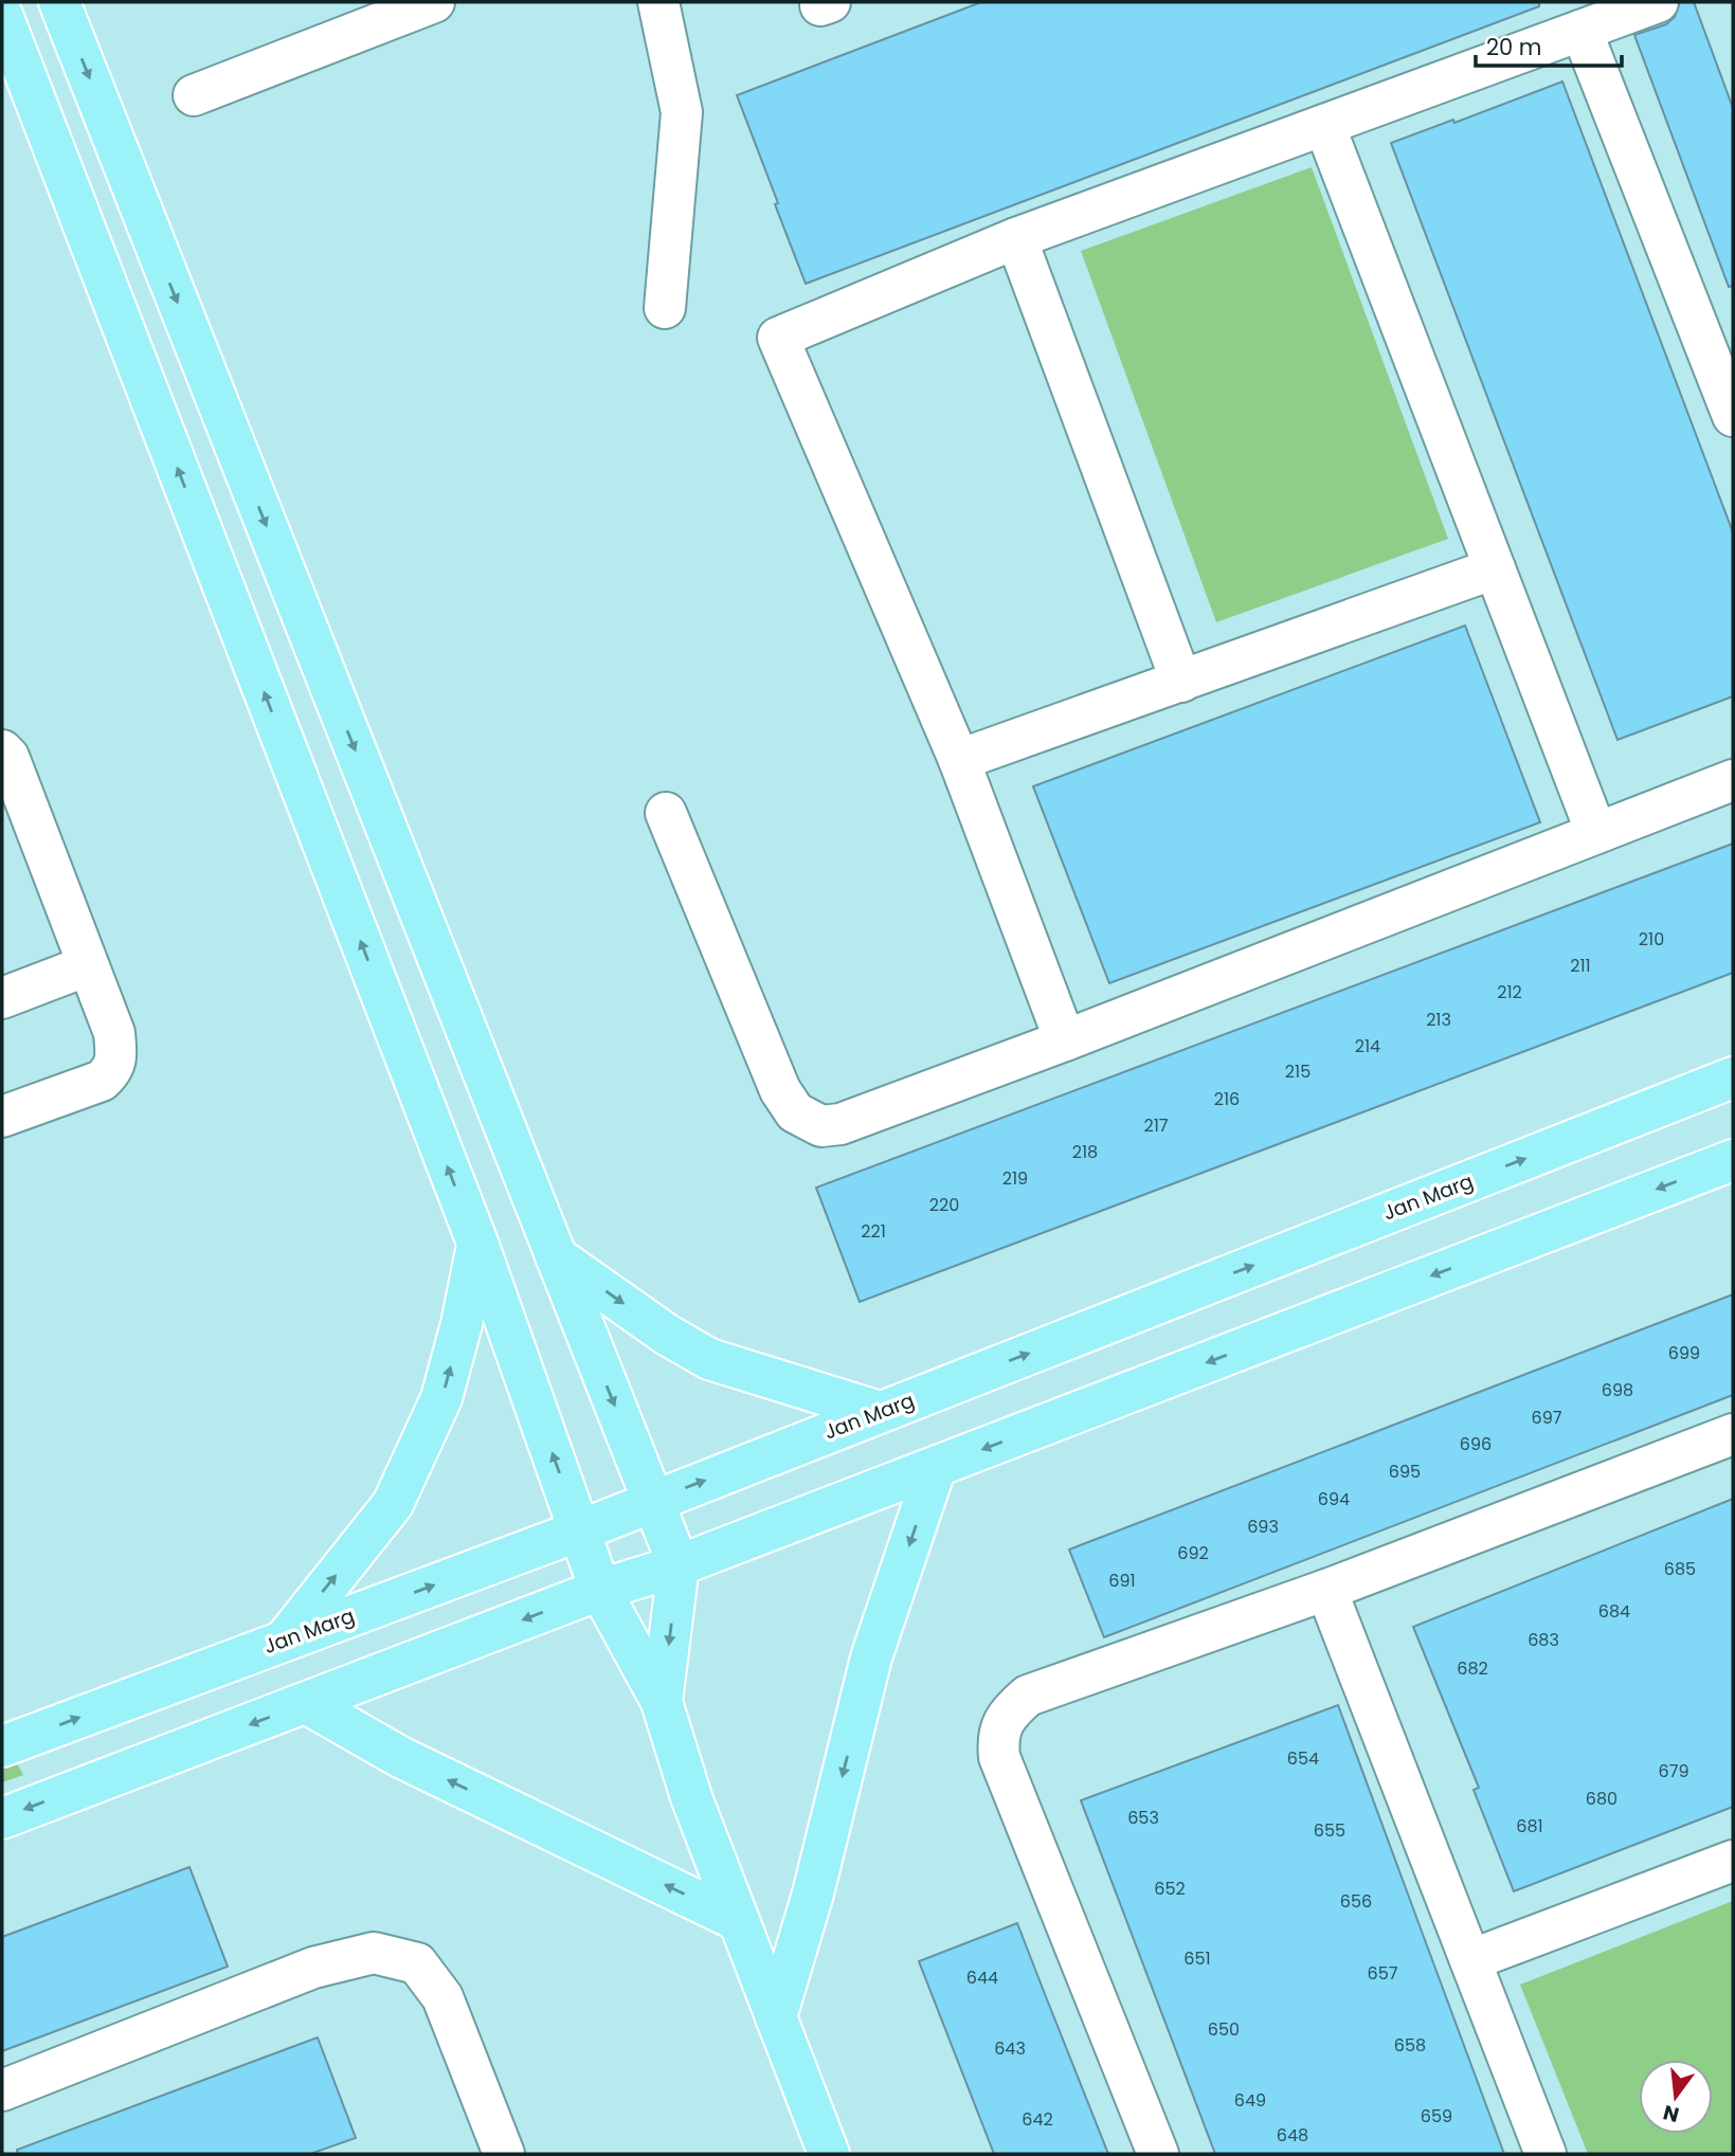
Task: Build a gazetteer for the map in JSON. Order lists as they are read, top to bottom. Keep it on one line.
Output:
{"streets":{"main road":["Jan Marg"]},"house_numbers":["210","211","212","213","214","215","216","217","218","219","220","221","699","698","697","696","695","694","693","692","685","691","684","683","682","654","679","680","653","681","655","652","656","651","657","644","650","658","643","649","659","642","648"],"scale_bar":"20 m","north":"bottom"}
